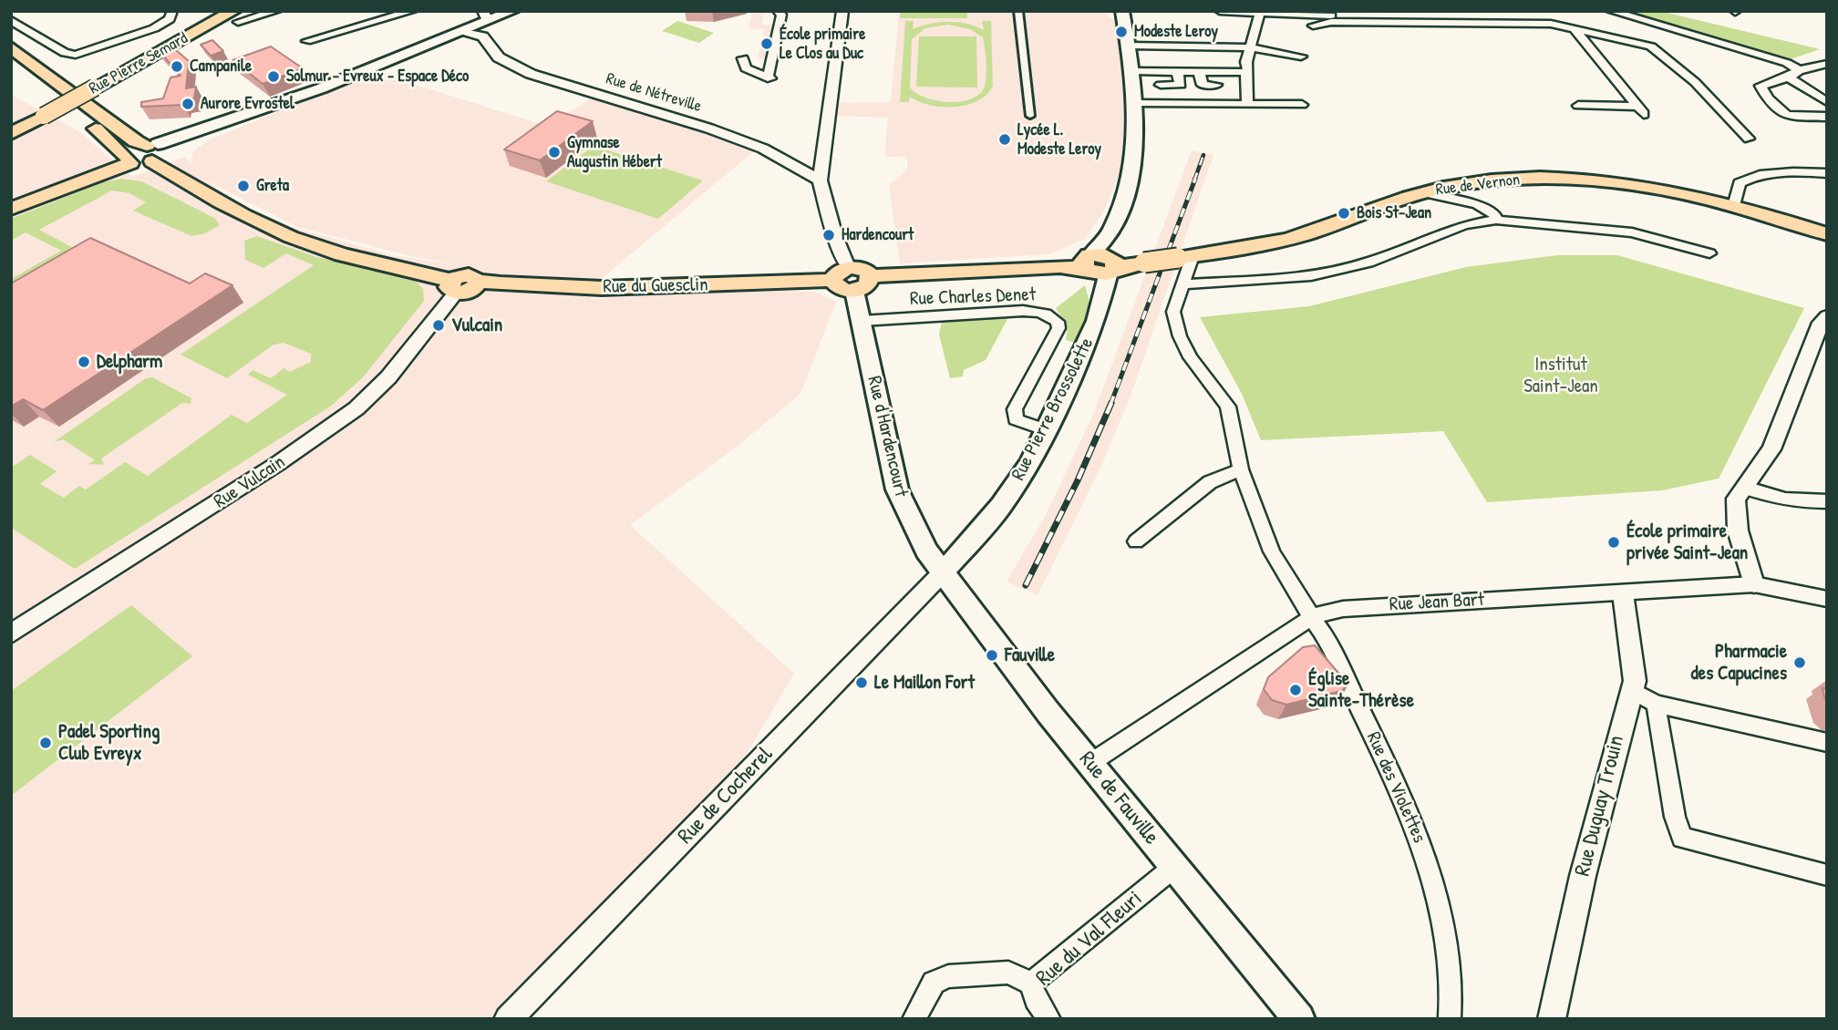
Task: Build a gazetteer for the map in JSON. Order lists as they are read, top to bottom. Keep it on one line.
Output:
{"streets":{"main road":["Rue Pierre Semard","Rue de Vernon","Rue du Guesclin","Rue Pierre Brossolette","Rue d'Hardencourt","Rue de Fauville"],"street":["Rue de Nétreville","Rue Charles Denet","Rue Vulcain","Rue Jean Bart","Rue des Violettes","Rue de Cocherel","Rue Duguay Trouin","Rue du Val Fleuri"]},"crossings":[["Rue de Vernon","Rue Pierre Brossolette"],["Rue de Vernon","Rue des Violettes"],["Rue Charles Denet","Rue Pierre Brossolette"],["Rue Charles Denet","Rue d'Hardencourt"],["Rue Pierre Brossolette","Rue d'Hardencourt"],["Rue Pierre Brossolette","Rue de Cocherel"],["Rue Pierre Brossolette","Rue de Fauville"],["Rue d'Hardencourt","Rue de Cocherel"],["Rue d'Hardencourt","Rue de Fauville"],["Rue Jean Bart","Rue des Violettes"],["Rue Jean Bart","Rue de Fauville"],["Rue Jean Bart","Rue Duguay Trouin"],["Rue de Cocherel","Rue de Fauville"],["Rue de Fauville","Rue du Val Fleuri"]],"parks":["Institut Saint-Jean"],"places":["Modeste Leroy","École primaire Le Clos au Duc","Campanile","Solmur - Evreux - Espace Déco","Aurore Evrostel","Lycée L. Modeste Leroy","Gymnase Augustin Hébert","Greta","Bois St-Jean","Hardencourt","Vulcain","Delpharm","École primaire privée Saint-Jean","Fauville","Pharmacie des Capucines","Le Maillon Fort","Église Sainte-Thérèse","Padel Sporting Club Evreyx"]}
